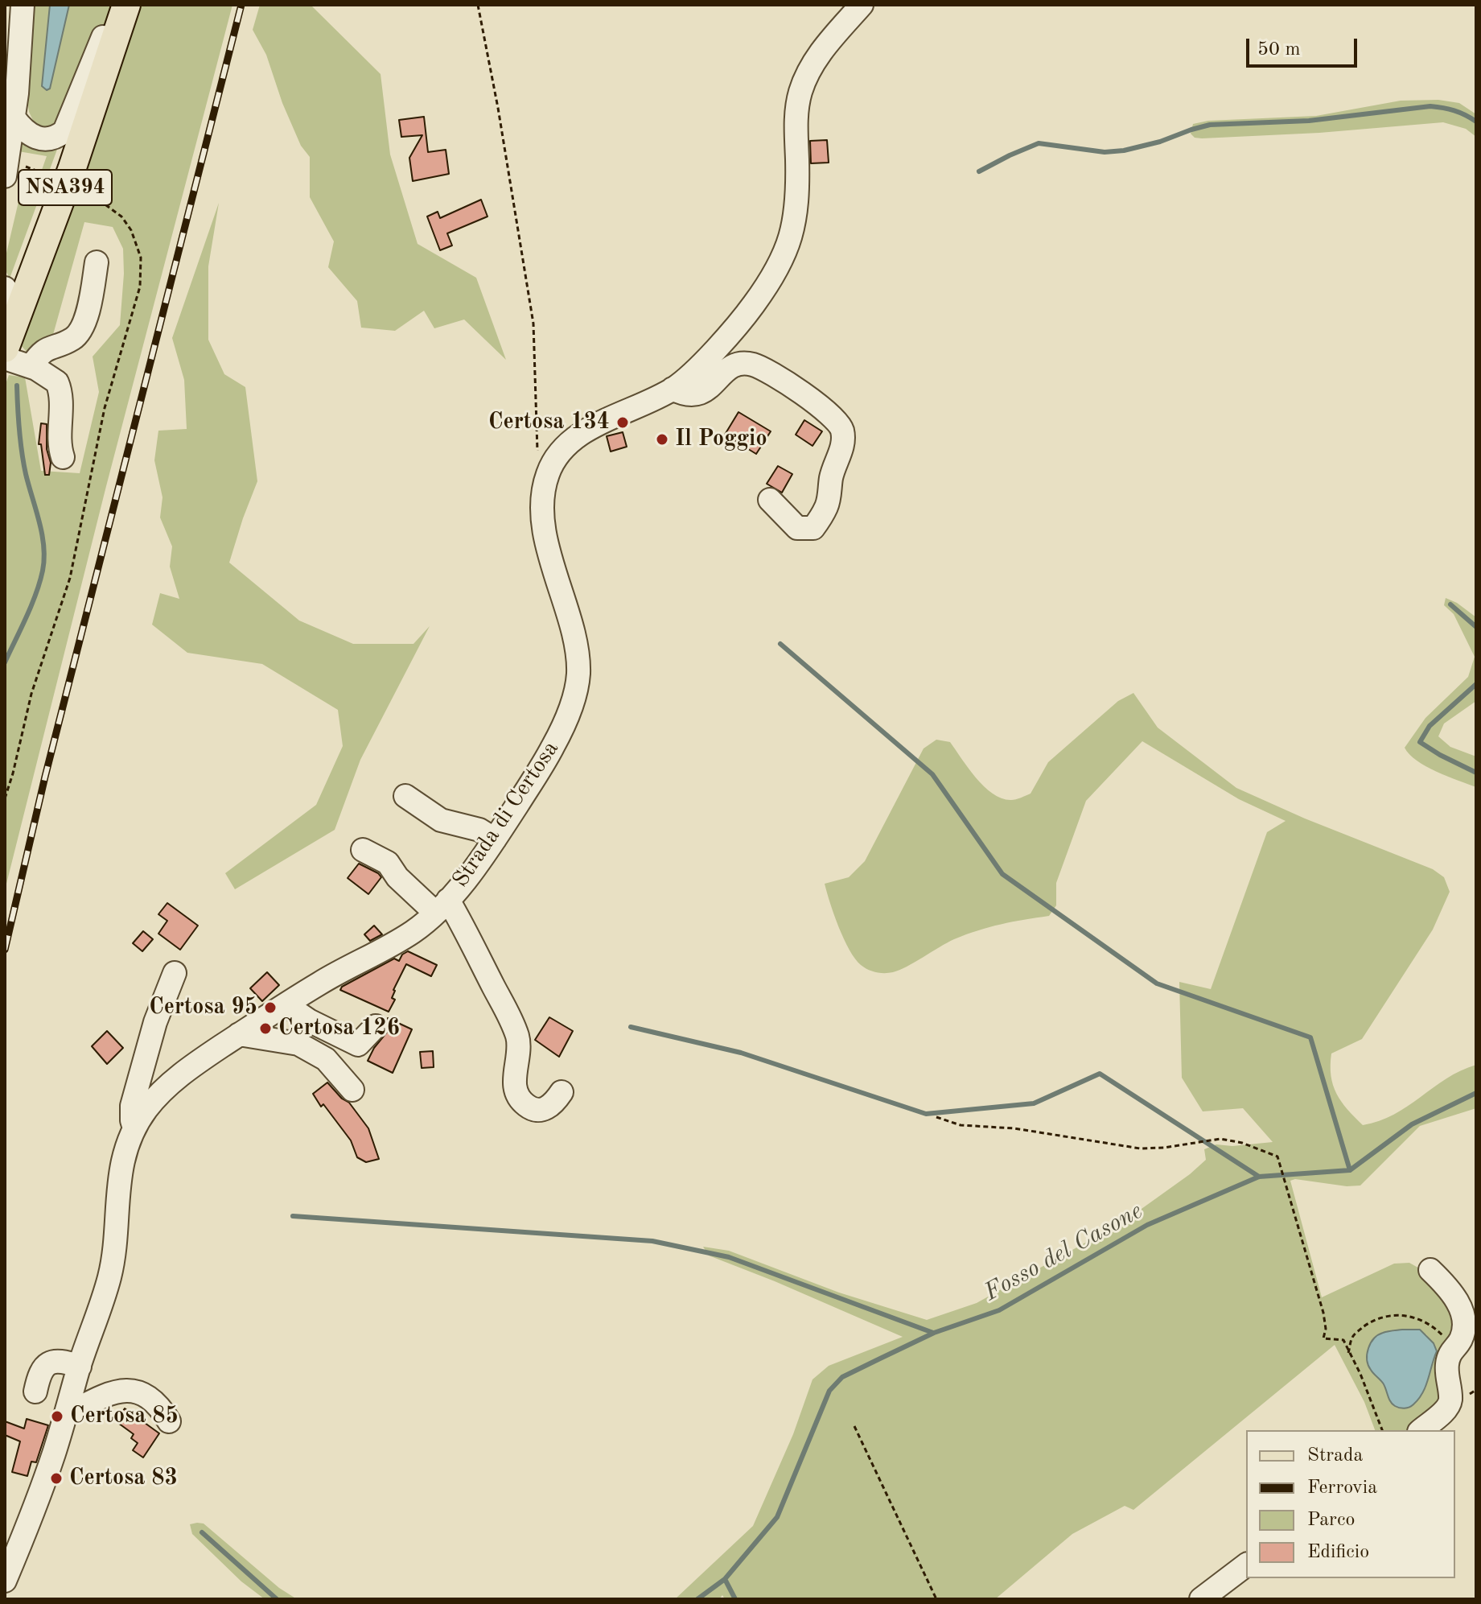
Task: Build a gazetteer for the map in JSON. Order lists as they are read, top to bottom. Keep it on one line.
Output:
{"streets":{"main road":["NSA394"],"street":["Strada di Certosa"]},"water":["Fosso del Casone"],"places":["Certosa 134","Il Poggio","Certosa 95","Certosa 126","Certosa 85","Certosa 83"],"legend":["Strada","Ferrovia","Parco","Edificio"],"scale_bar":"50 m"}
